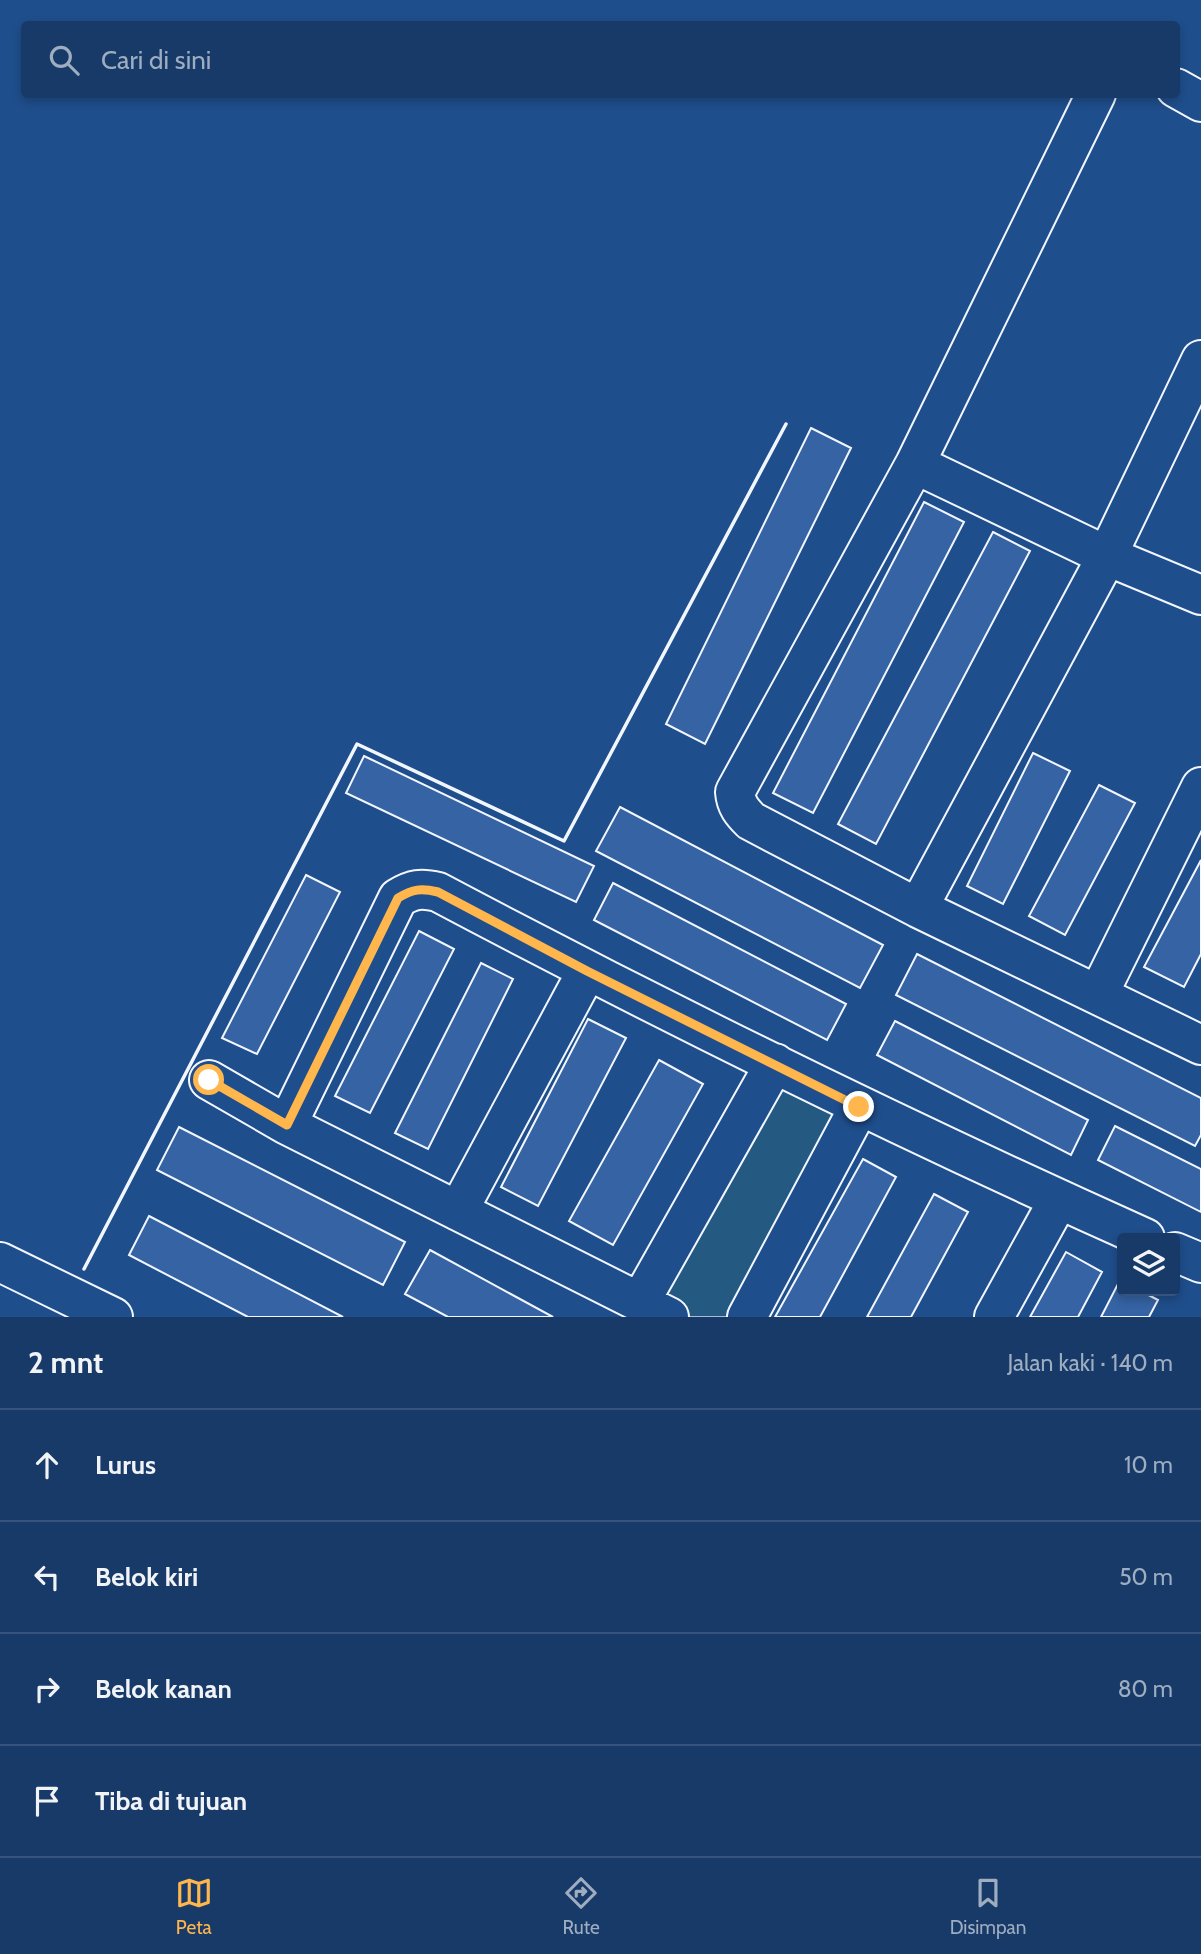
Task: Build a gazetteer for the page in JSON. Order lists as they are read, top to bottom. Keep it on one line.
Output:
{"page":{"search":"Cari di sini","heading":["2 mnt","Jalan kaki · 140 m"],"list":[["Lurus","10 m"],["Belok kiri","50 m"],["Belok kanan","80 m"],"Tiba di tujuan"],"nav":["Peta","Rute","Disimpan"]}}
